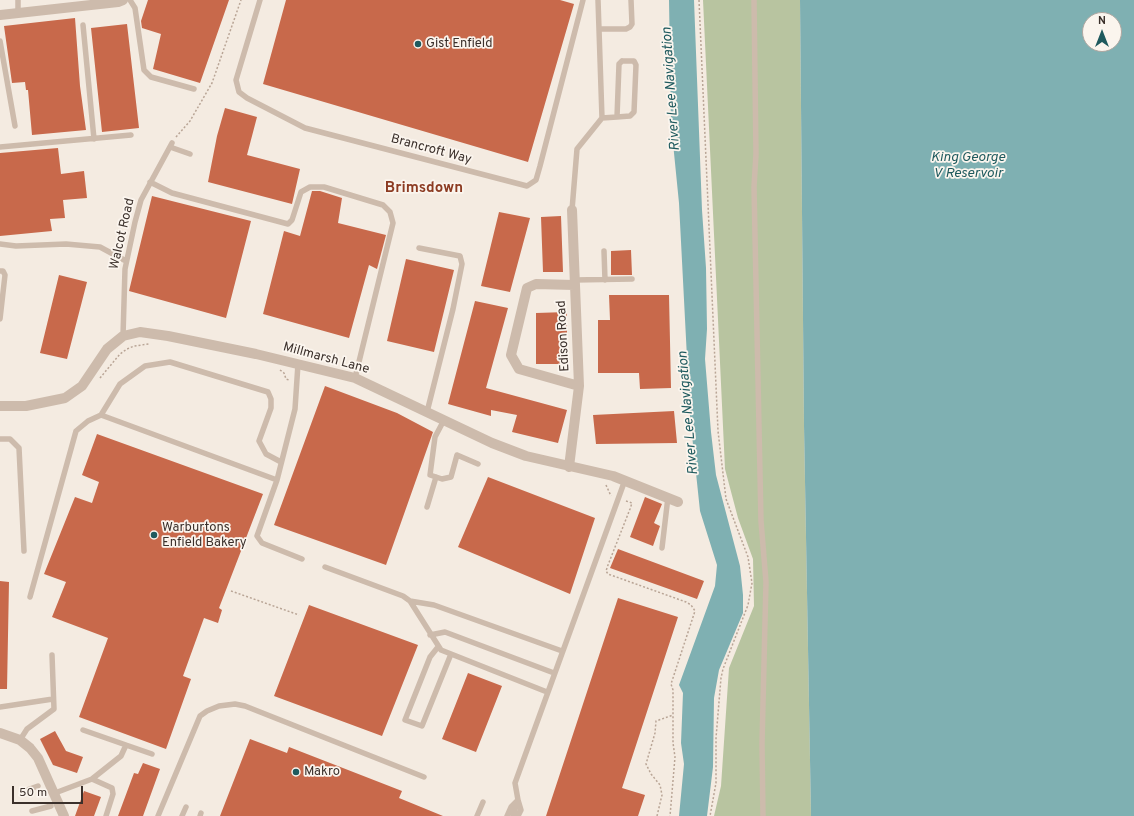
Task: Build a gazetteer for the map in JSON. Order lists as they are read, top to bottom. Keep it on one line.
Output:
{"streets":{"street":["Edison Road","Millmarsh Lane"],"lane":["Brancroft Way","Walcot Road"]},"crossings":[["Walcot Road","Millmarsh Lane"],["Edison Road","Millmarsh Lane"]],"districts":["Brimsdown"],"water":["River Lee Navigation","King George V Reservoir"],"places":["Gist Enfield","Warburtons Enfield Bakery","Makro"],"scale_bar":"50 m","north":"top"}
